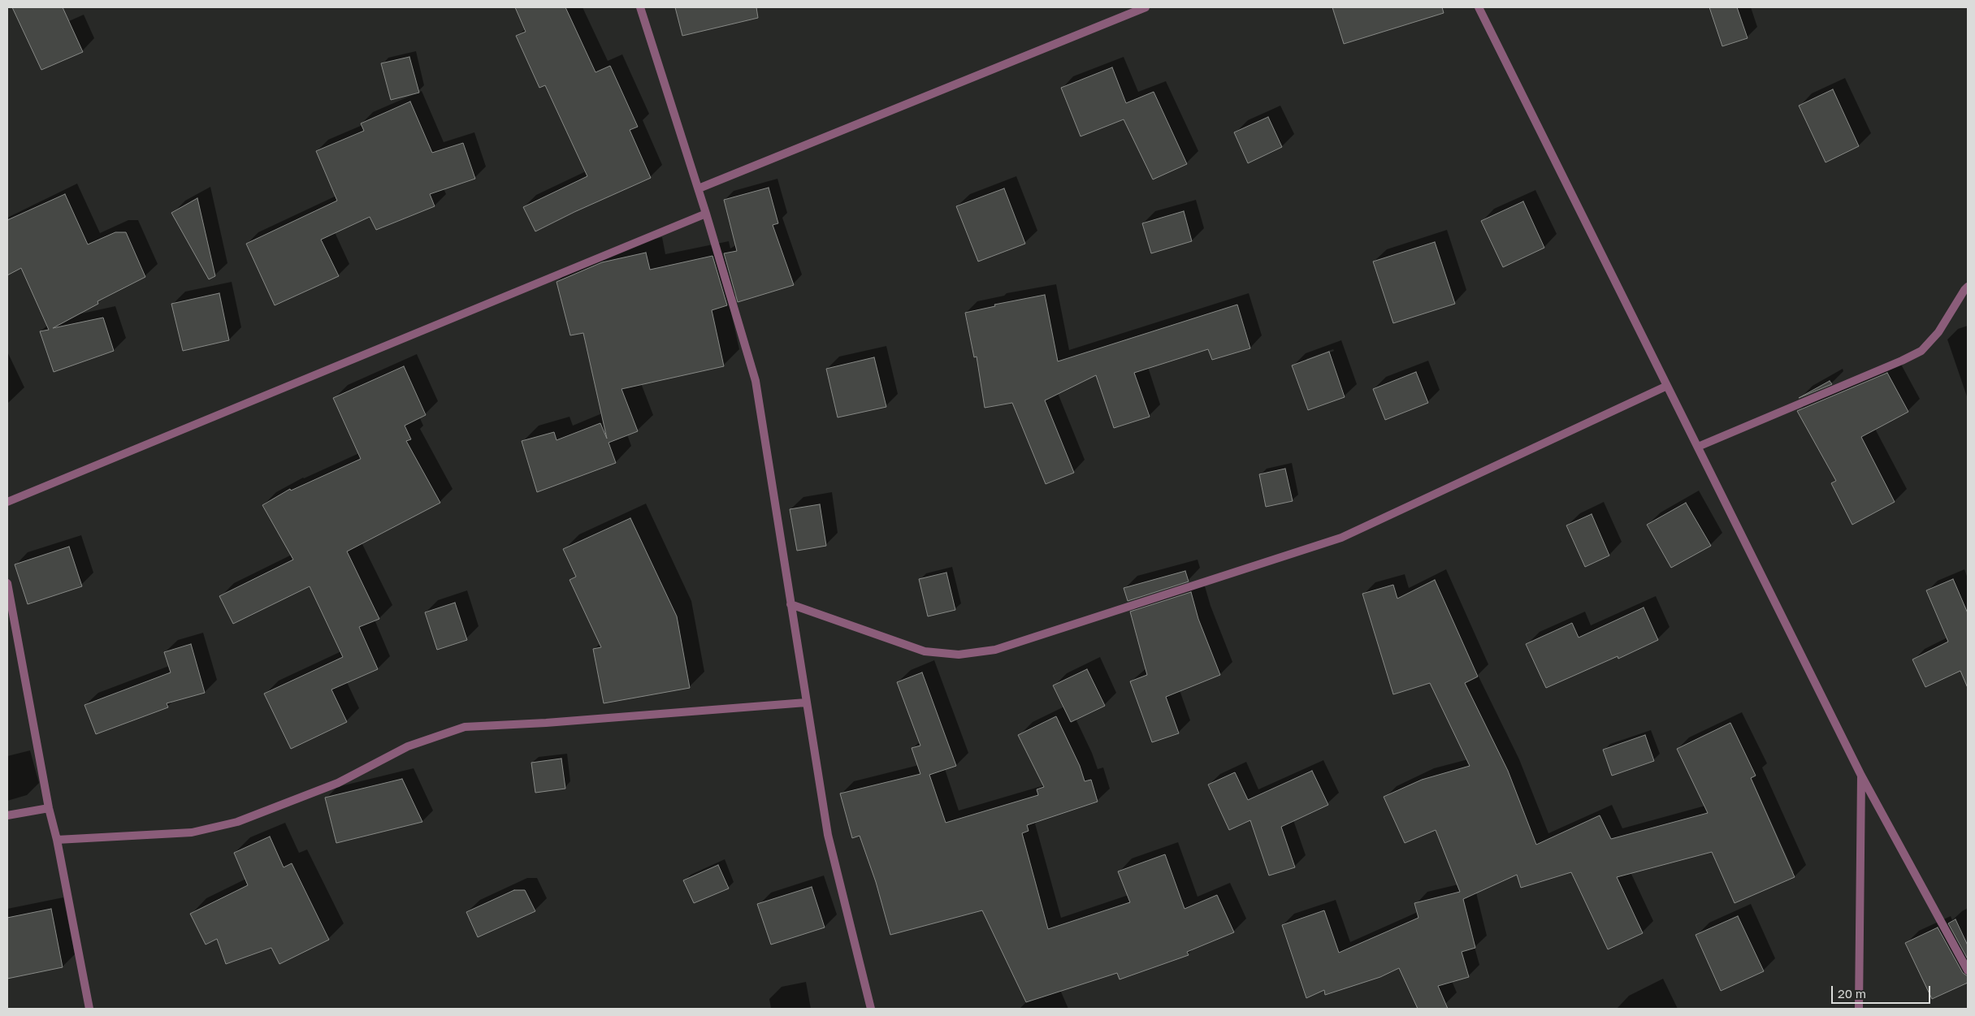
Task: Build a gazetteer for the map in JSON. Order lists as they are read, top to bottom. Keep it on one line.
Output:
{"scale_bar":"20 m"}
